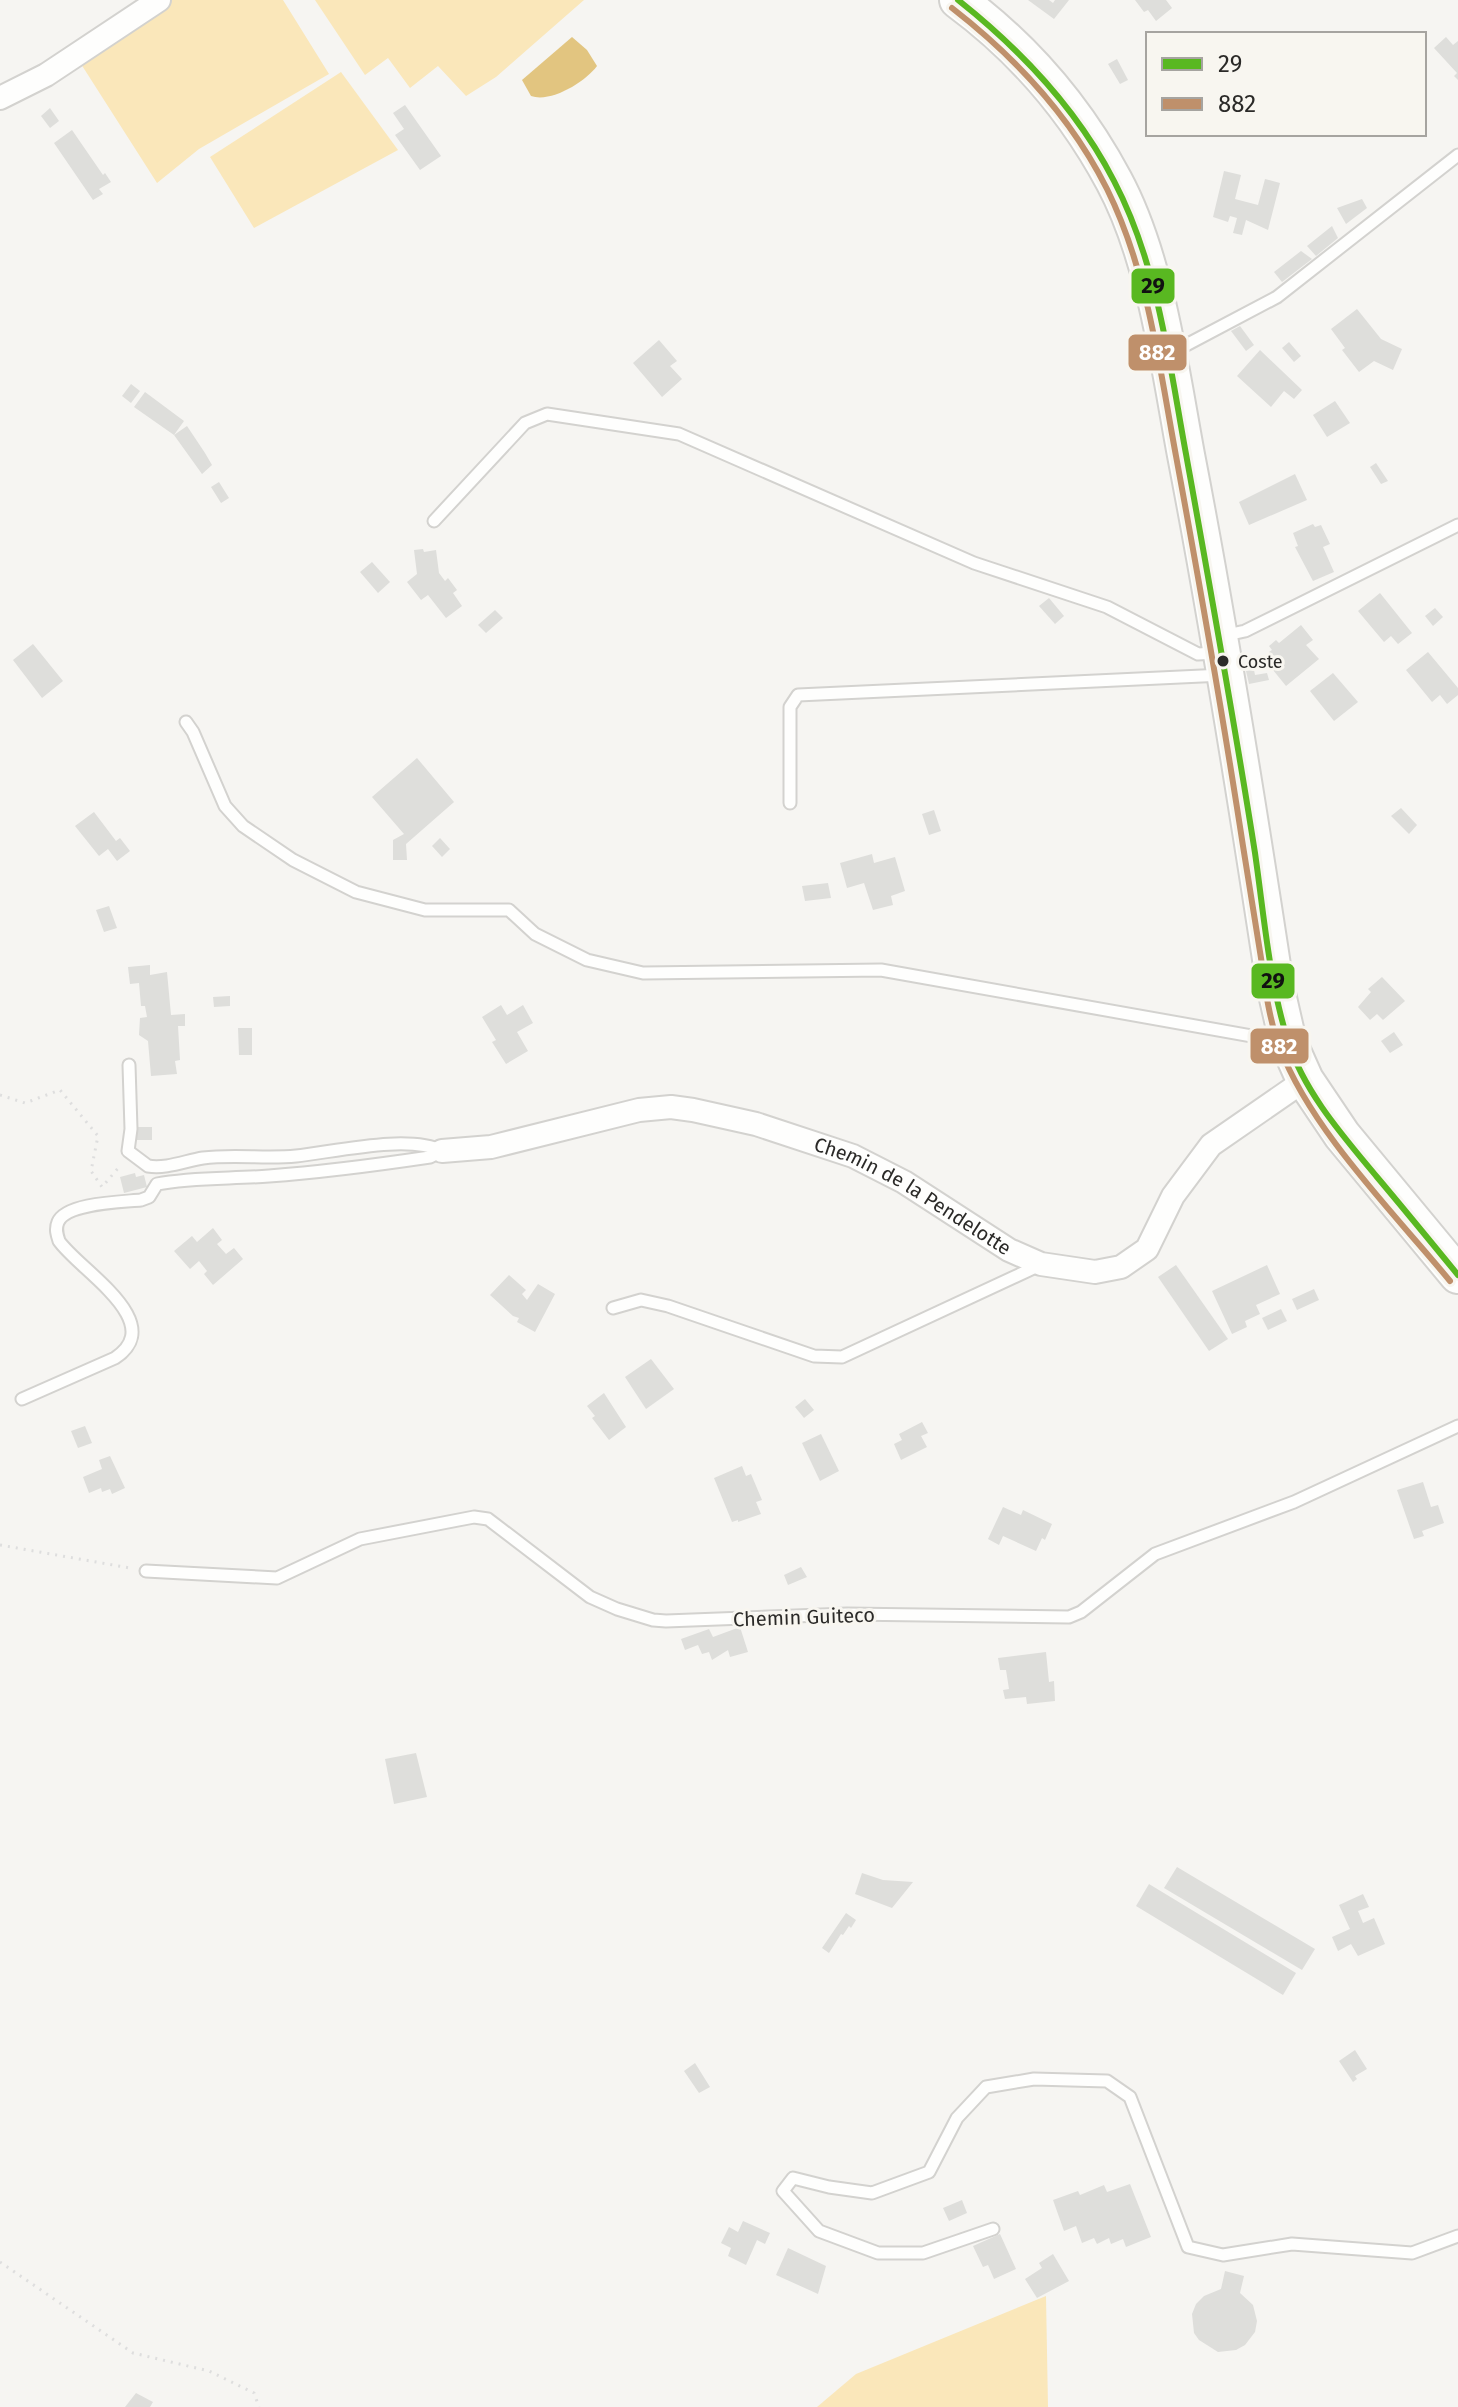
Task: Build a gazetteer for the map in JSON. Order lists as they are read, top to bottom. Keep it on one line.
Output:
{"streets":{"street":["Chemin de la Pendelotte"],"lane":["Chemin Guiteco"]},"places":["Coste"],"lines":["transit line 29","transit line 882"],"legend":["29","882"]}
